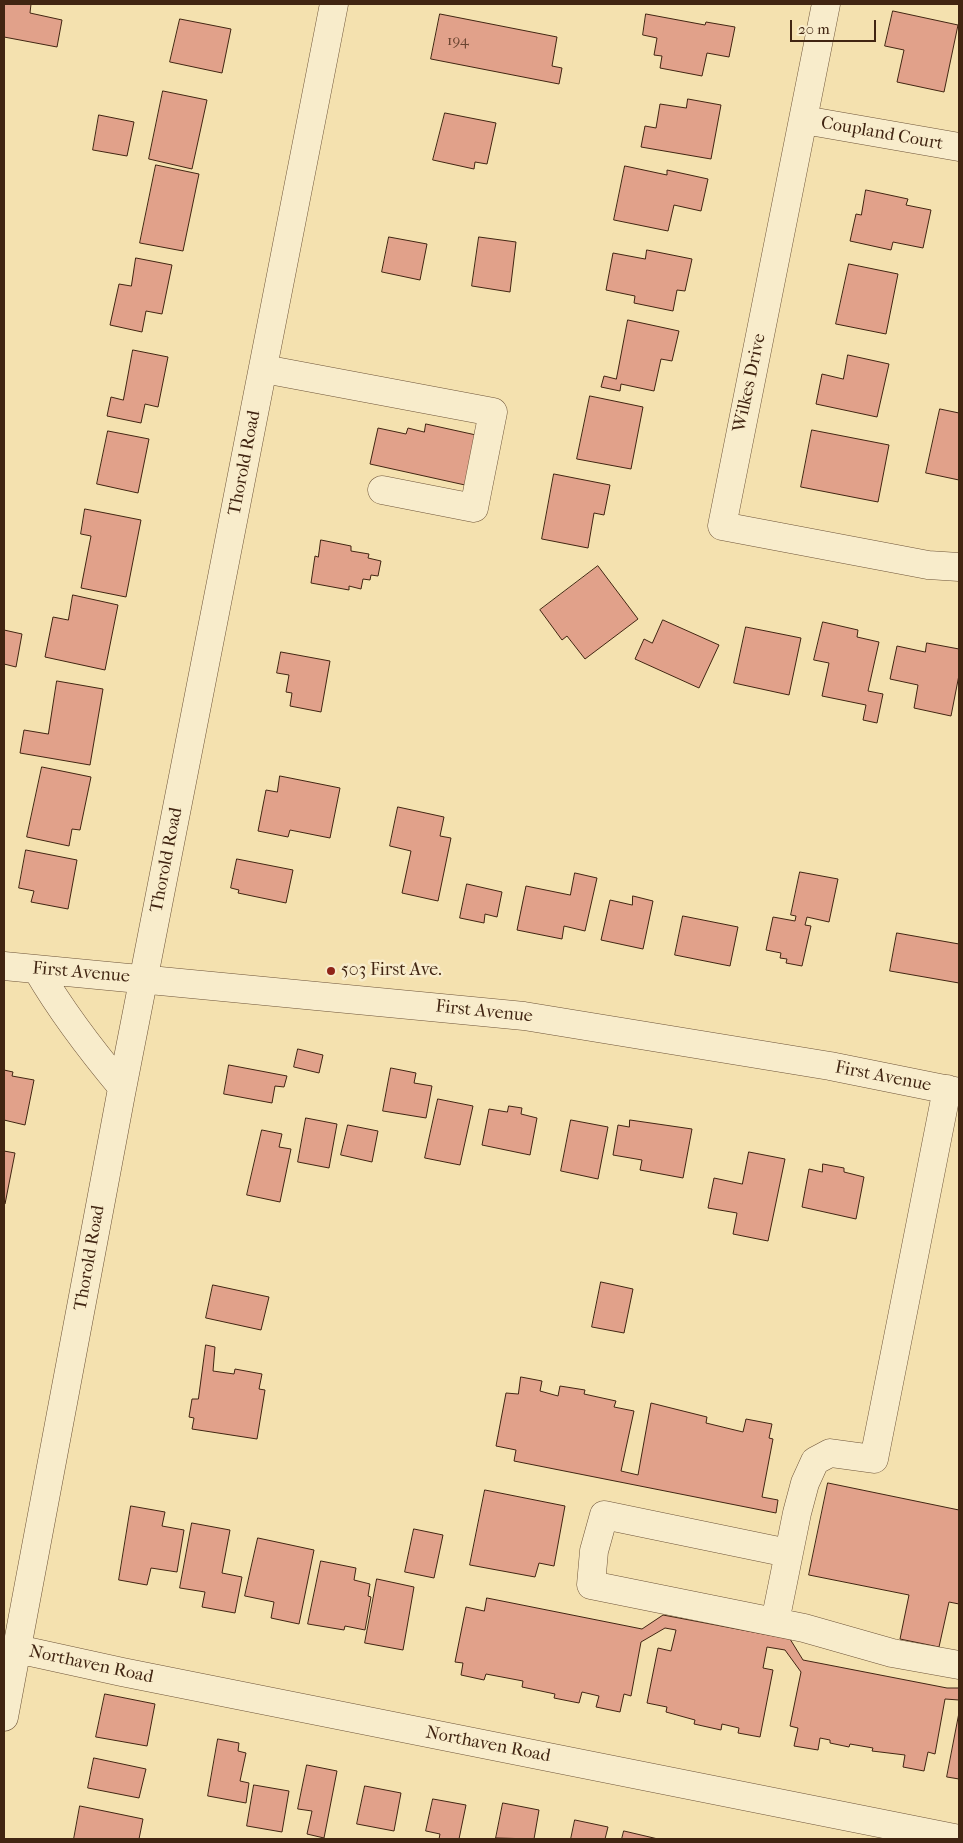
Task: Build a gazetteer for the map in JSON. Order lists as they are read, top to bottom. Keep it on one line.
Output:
{"streets":{"street":["Coupland Court","Wilkes Drive","Thorold Road","First Avenue","Northaven Road"]},"crossings":[["Coupland Court","Wilkes Drive"],["Thorold Road","First Avenue"],["Thorold Road","Northaven Road"]],"places":["503 First Ave."],"house_numbers":["194"],"scale_bar":"20 m"}
